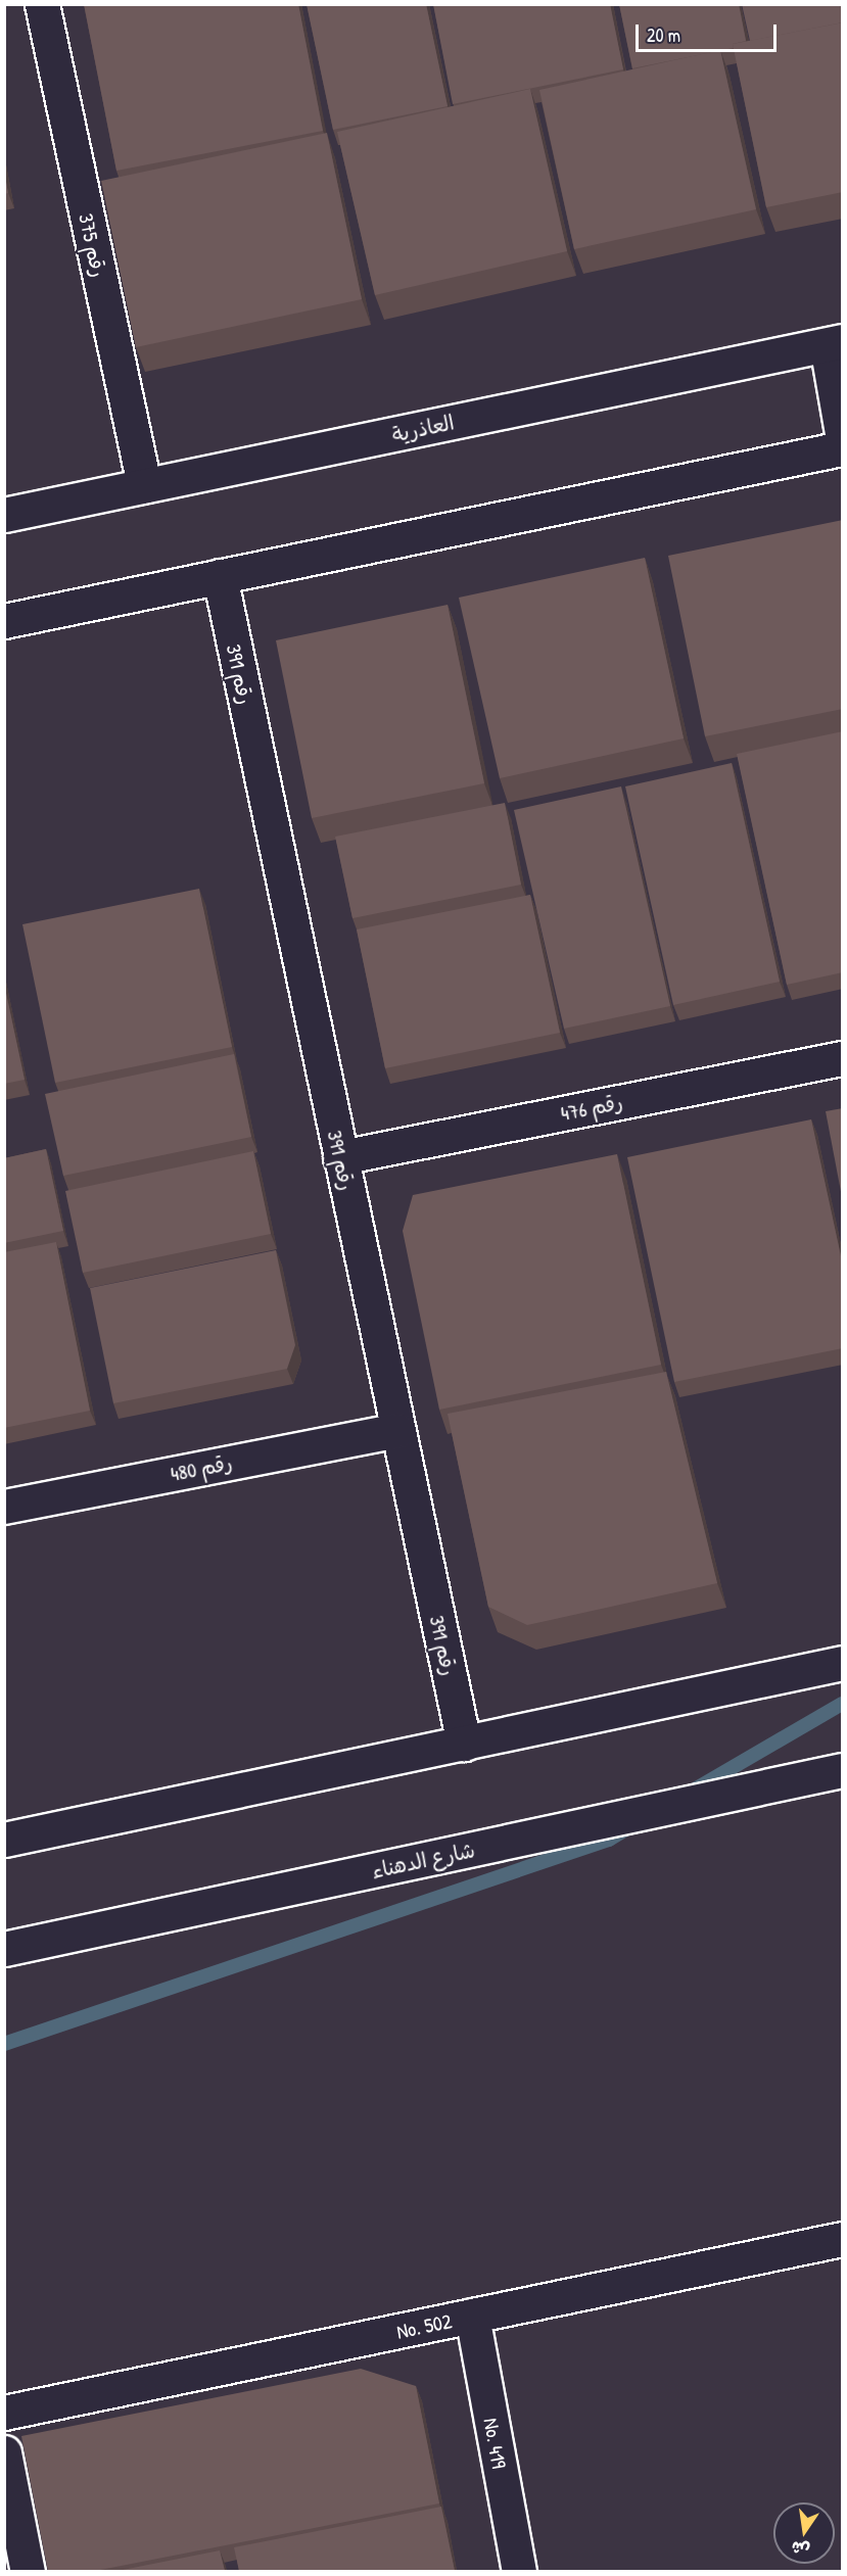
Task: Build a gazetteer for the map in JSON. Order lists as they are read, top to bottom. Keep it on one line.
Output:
{"streets":{"street":["رقم 375","العاذرية","رقم 391","رقم 476","رقم 480","شارع الدهناء","No. 502","No. 419"]},"crossings":[["رقم 375","العاذرية"],["رقم 391","رقم 476"],["رقم 391","رقم 480"],["No. 502","No. 419"]],"scale_bar":"20 m","north":"bottom"}
